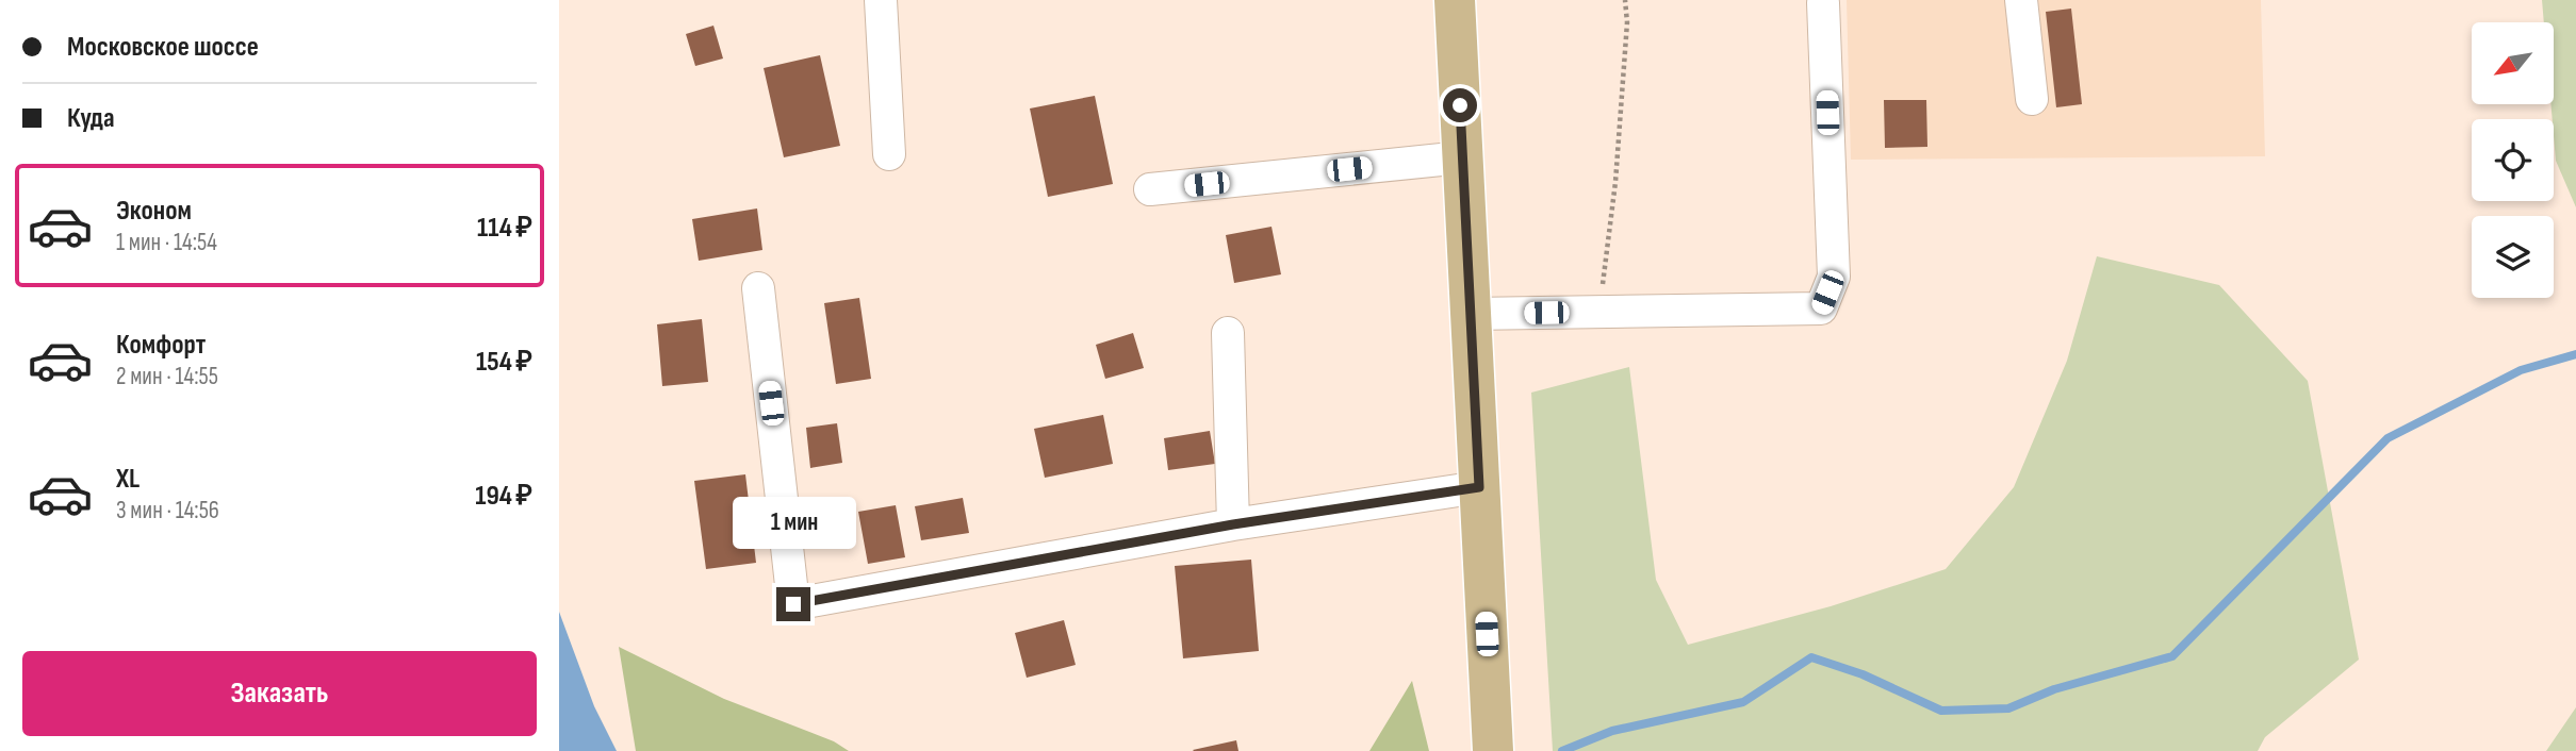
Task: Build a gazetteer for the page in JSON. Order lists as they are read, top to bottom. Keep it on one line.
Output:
{"north":"bottom left","page":{"banner":["Московское шоссе","Куда"],"list":[{"name":"Эконом","note":"1 мин · 14:54","value":"114 ₽"},{"name":"Комфорт","note":"2 мин · 14:55","value":"154 ₽"},{"name":"XL","note":"3 мин · 14:56","value":"194 ₽"}],"bubble":"1 мин","buttons":"Заказать"}}
